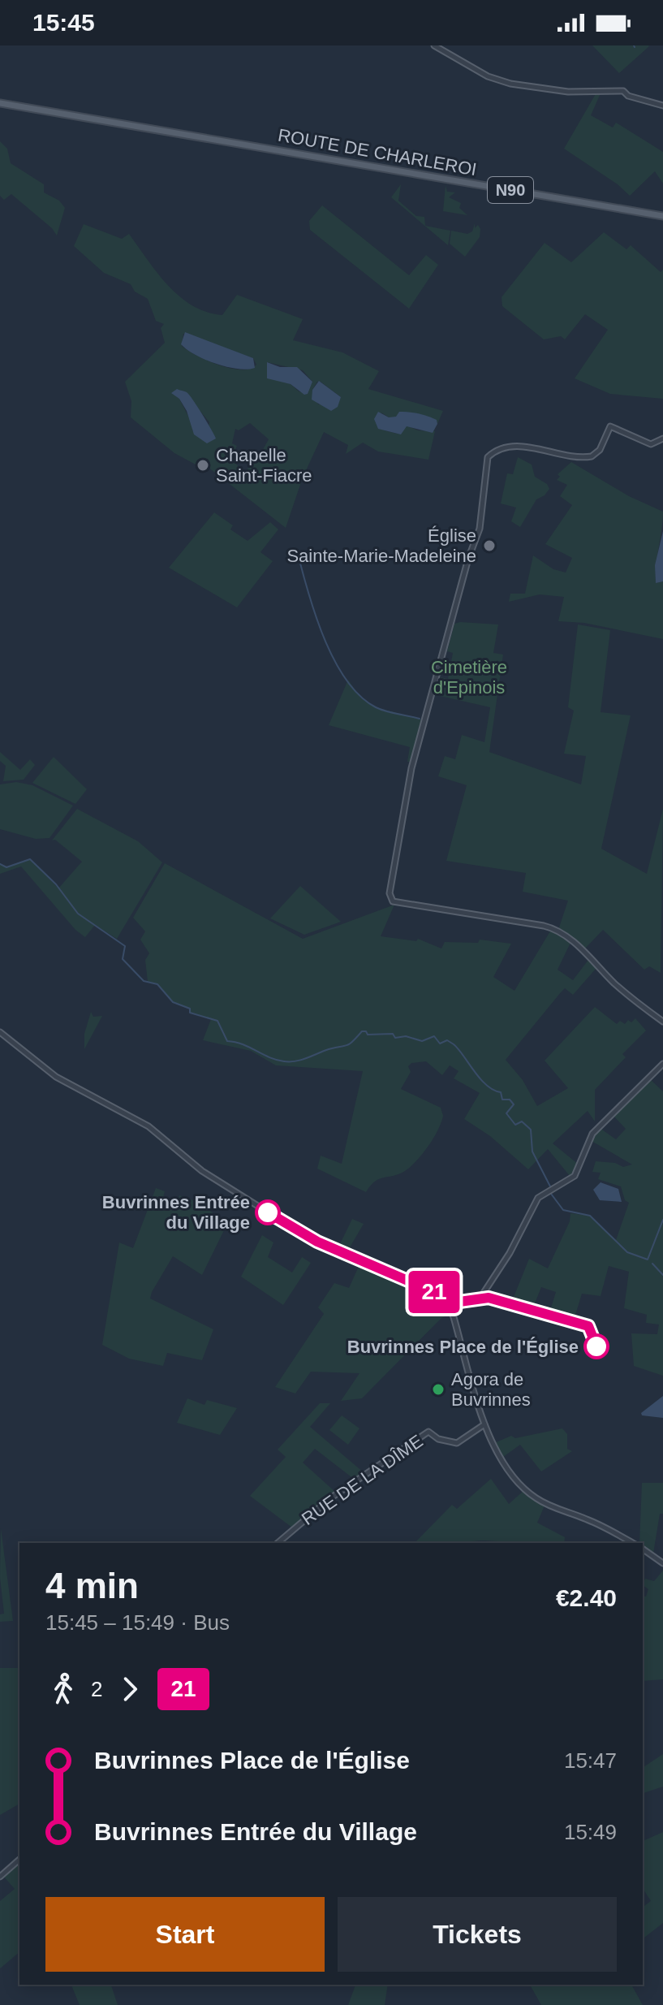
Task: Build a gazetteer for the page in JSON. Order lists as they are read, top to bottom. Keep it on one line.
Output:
{"streets":{"main road":["ROUTE DE CHARLEROI","N90"],"street":["RUE DE LA DÎME"]},"parks":["Cimetière d'Epinois"],"places":["Chapelle Saint-Fiacre","Église Sainte-Marie-Madeleine","Buvrinnes Entrée du Village","Buvrinnes Place de l'Église","Agora de Buvrinnes"],"lines":["bus line 21"],"page":{"status":"15:45","on_map":"21","heading":["4 min","15:45 – 15:49 · Bus","€2.40"],"legs":["2","21"],"list":[{"name":"Buvrinnes Place de l'Église","value":"15:47"},{"name":"Buvrinnes Entrée du Village","value":"15:49"}],"buttons":["Start","Tickets"]}}
